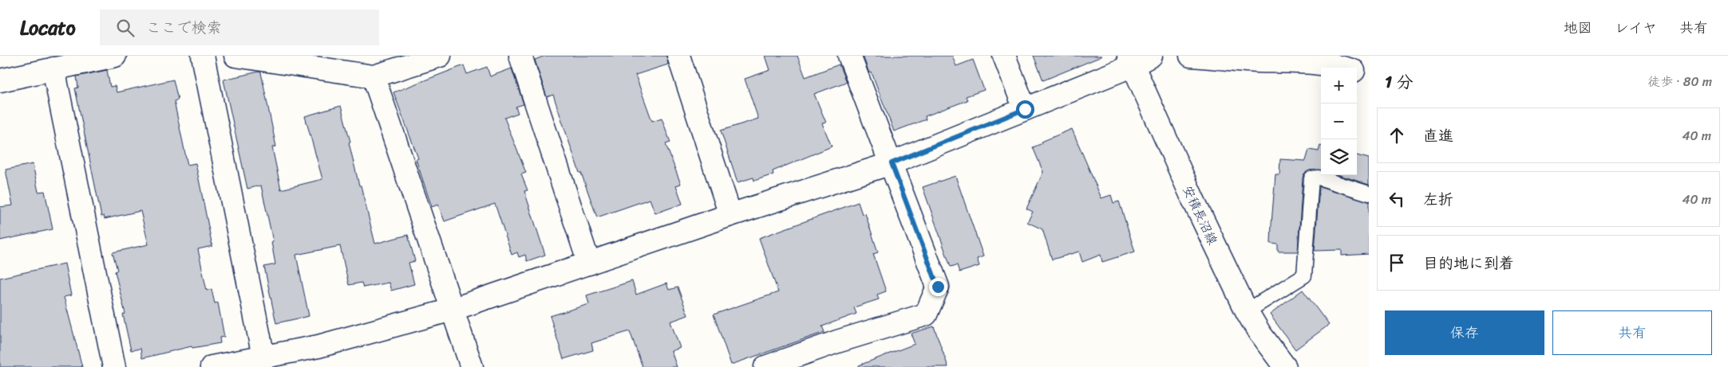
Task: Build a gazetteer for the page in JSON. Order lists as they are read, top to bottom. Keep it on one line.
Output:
{"streets":{"street":["安積長沼線"]},"page":{"header":"Locato","search":"ここで検索","nav":["地図","レイヤ","共有"],"heading":["1 分","徒歩 · 80 m"],"map_buttons":["+","−"],"list":[["直進","40 m"],["左折","40 m"],"目的地に到着"],"buttons":["保存","共有"]}}
